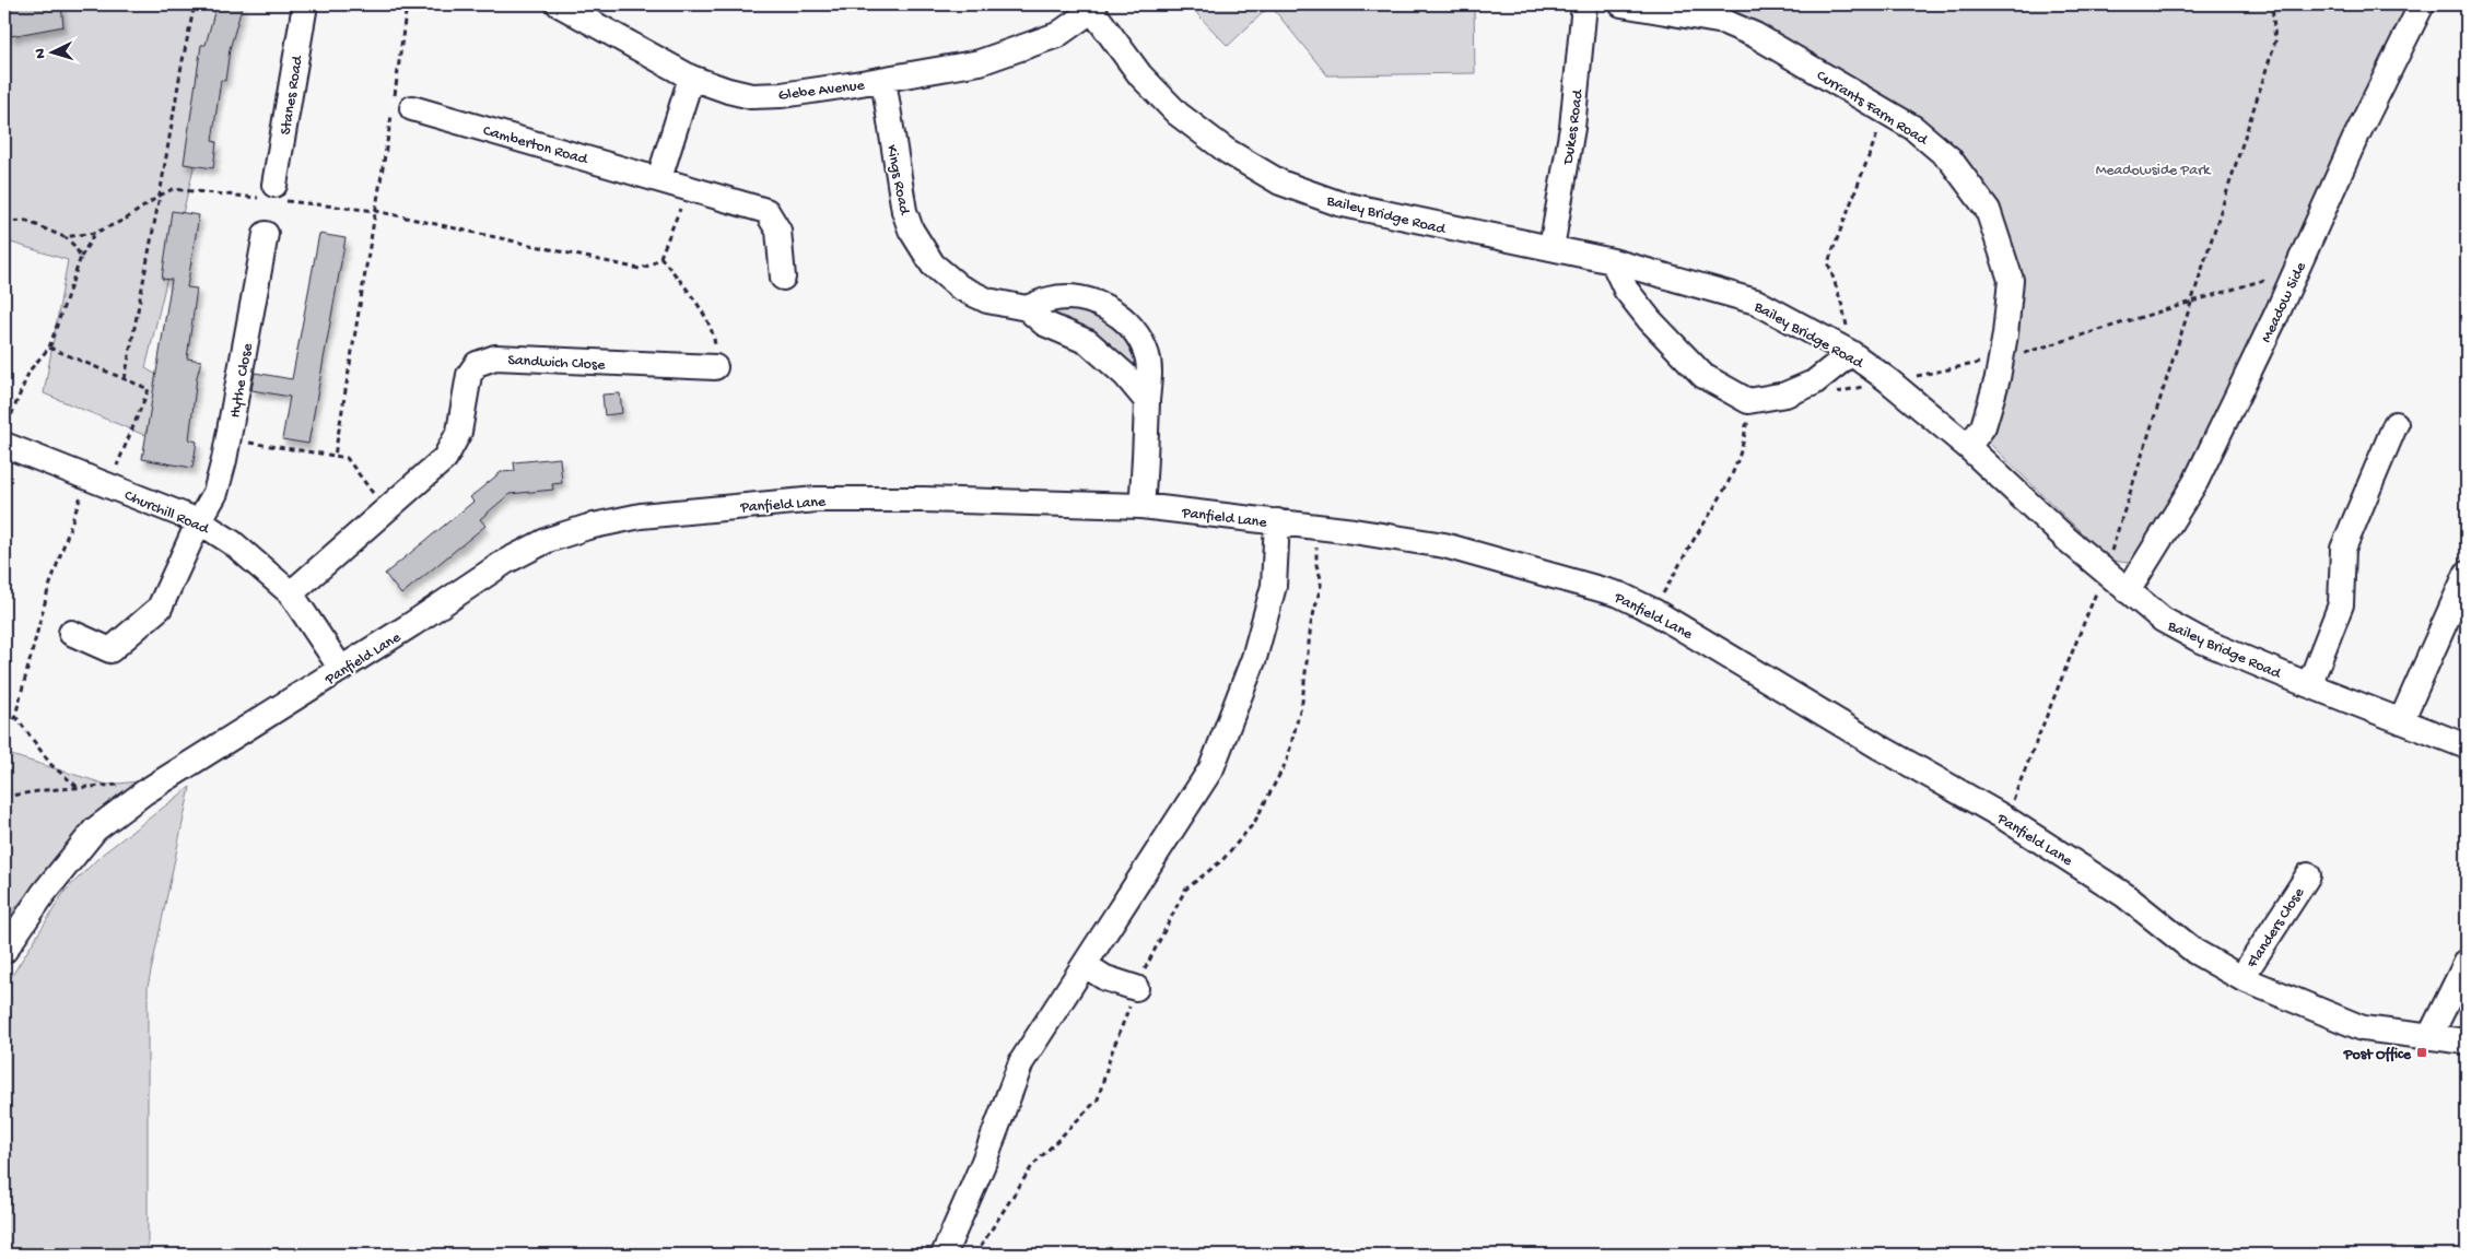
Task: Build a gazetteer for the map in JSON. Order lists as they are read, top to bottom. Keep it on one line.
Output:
{"streets":{"street":["Glebe Avenue","Stanes Road","Currants Farm Road","Dukes Road","Camberton Road","Kings Road","Bailey Bridge Road","Meadow Side","Sandwich Close","Hythe Close","Panfield Lane","Churchill Road","Flanders Close"]},"crossings":[["Glebe Avenue","Kings Road"],["Glebe Avenue","Bailey Bridge Road"],["Currants Farm Road","Bailey Bridge Road"],["Dukes Road","Bailey Bridge Road"],["Kings Road","Panfield Lane"],["Bailey Bridge Road","Meadow Side"],["Sandwich Close","Churchill Road"],["Hythe Close","Churchill Road"],["Panfield Lane","Churchill Road"],["Panfield Lane","Flanders Close"]],"parks":["Meadowside Park"],"places":{"transit":["Post Office"]},"north":"left"}
